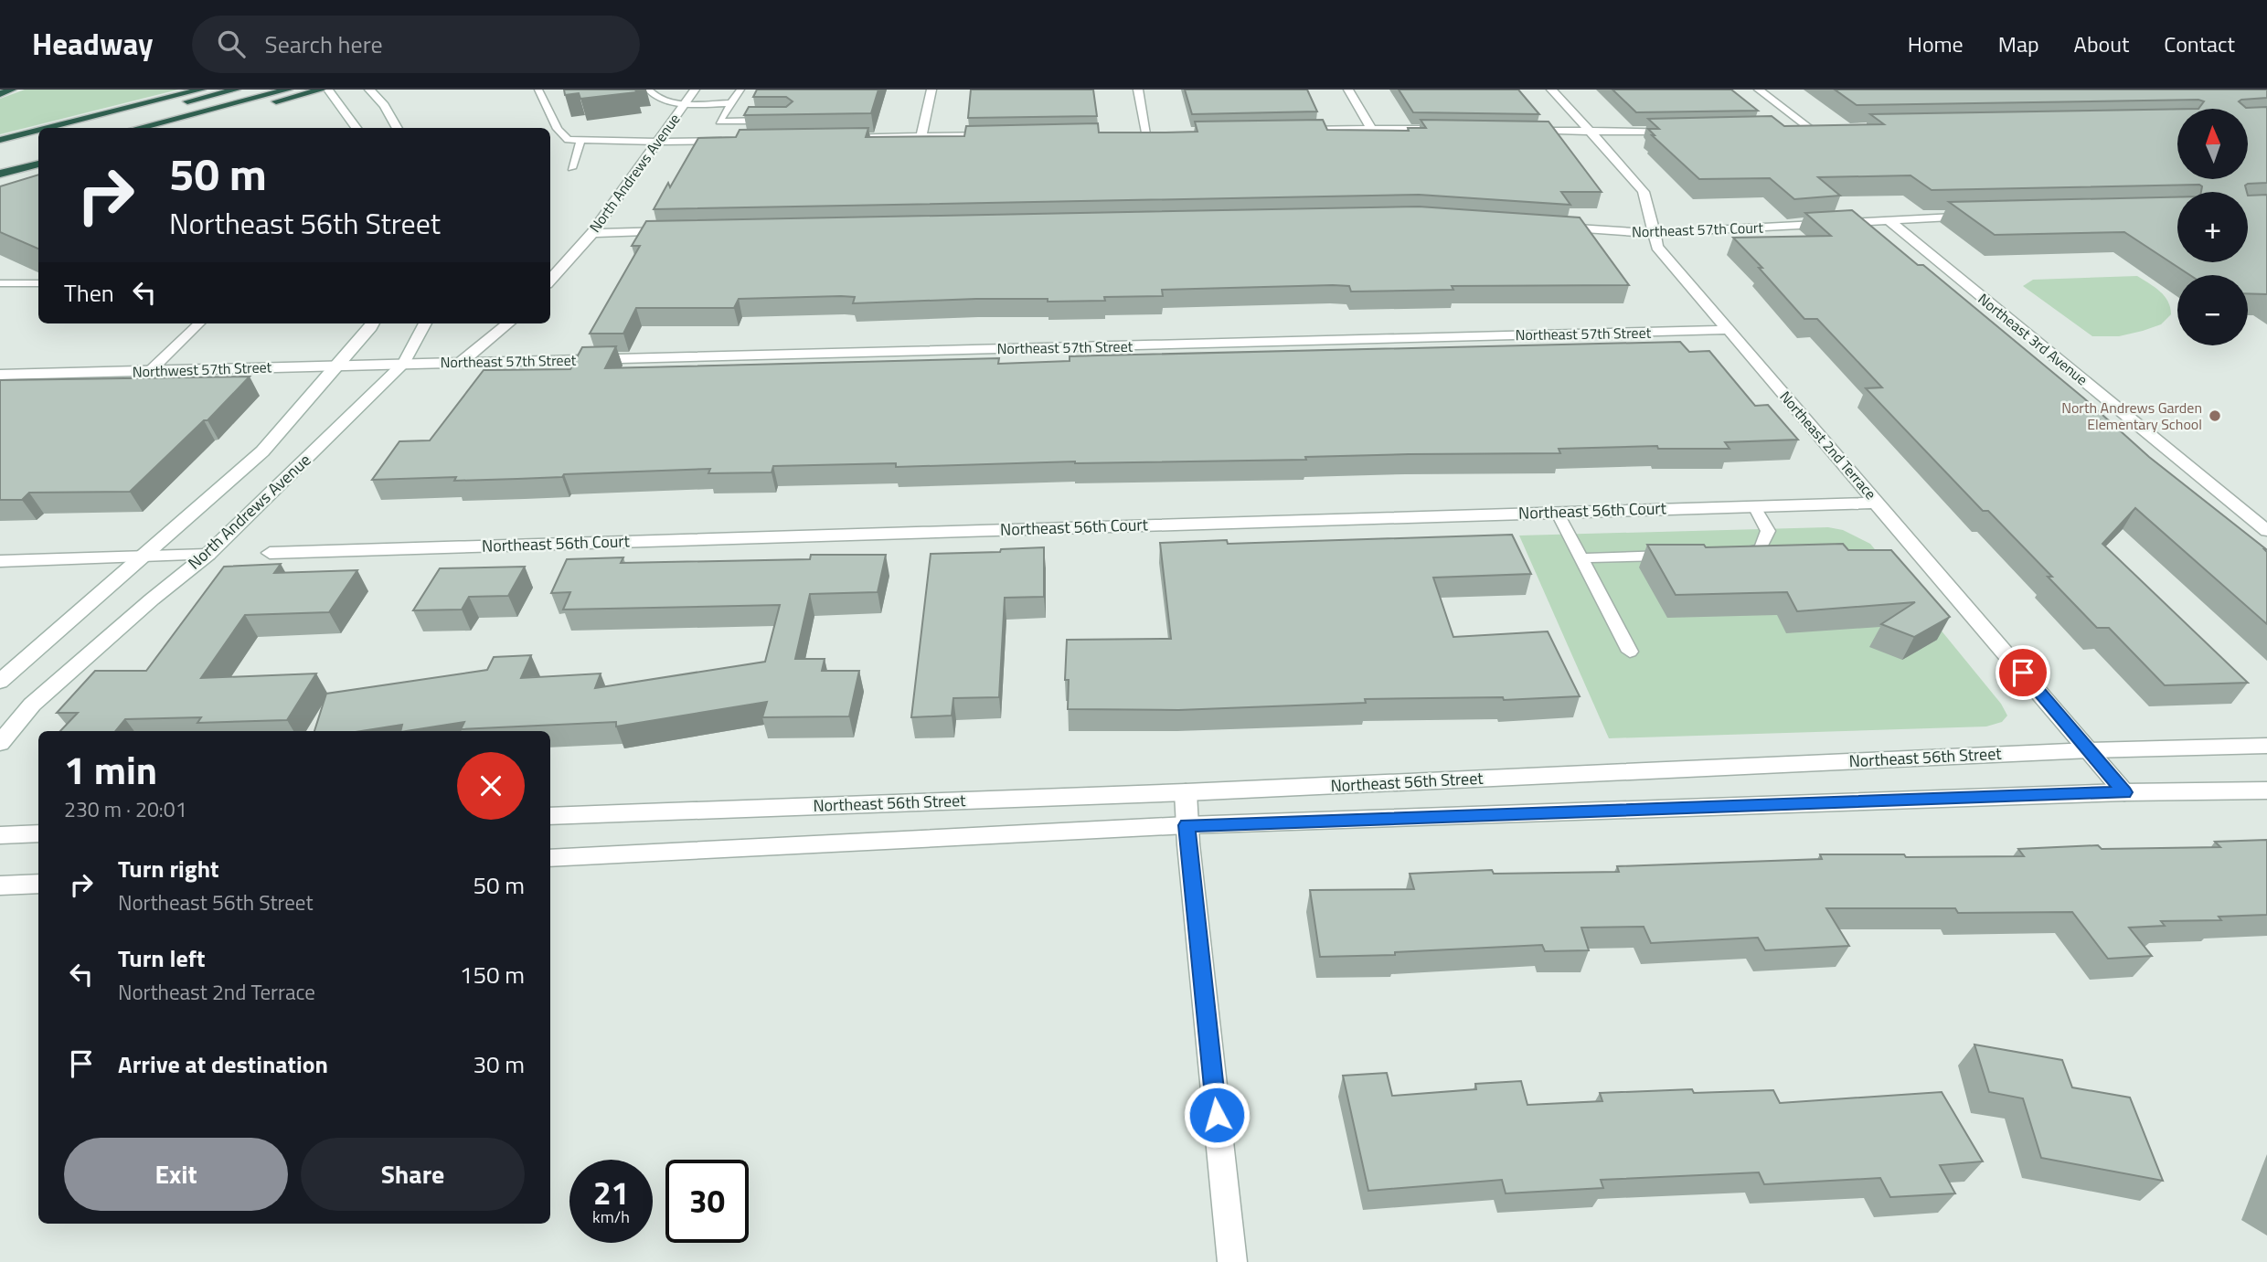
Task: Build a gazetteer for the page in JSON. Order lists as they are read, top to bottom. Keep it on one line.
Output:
{"streets":{"street":["North Andrews Avenue","Northeast 57th Court","Northeast 57th Street","Northeast 3rd Avenue","Northwest 57th Street","Northeast 2nd Terrace","Northeast 56th Court","Northeast 56th Street"]},"crossings":[["North Andrews Avenue","Northeast 57th Street"],["North Andrews Avenue","Northwest 57th Street"],["Northeast 57th Court","Northeast 3rd Avenue"],["Northeast 57th Court","Northeast 2nd Terrace"],["Northeast 57th Street","Northwest 57th Street"],["Northeast 57th Street","Northeast 2nd Terrace"],["Northeast 2nd Terrace","Northeast 56th Court"],["Northeast 2nd Terrace","Northeast 56th Street"]],"places":["North Andrews Garden Elementary School"],"north":"top","page":{"header":"Headway","search":"Search here","nav":["Home","Map","About","Contact"],"map_buttons":["+","−"],"turn":["50 m","Northeast 56th Street"],"then":"Then","heading":["1 min","230 m · 20:01"],"list":[{"name":"Turn right","note":"Northeast 56th Street","value":"50 m"},{"name":"Turn left","note":"Northeast 2nd Terrace","value":"150 m"},{"name":"Arrive at destination","value":"30 m"}],"buttons":["Exit","Share"],"speed":"21 km/h","limit":"30"}}
